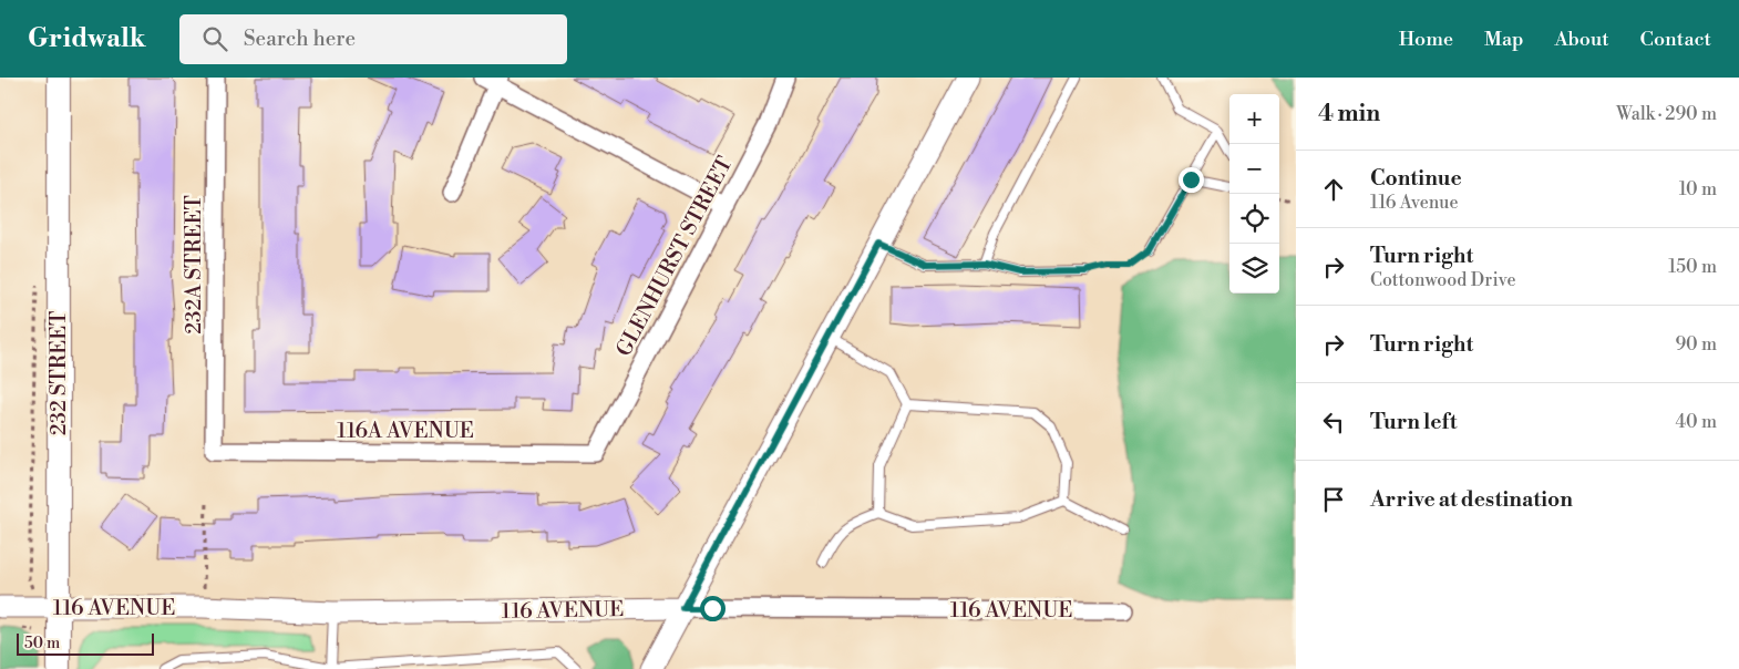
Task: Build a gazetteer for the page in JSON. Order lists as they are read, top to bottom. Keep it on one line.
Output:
{"streets":{"main road":["232 STREET"],"street":["GLENHURST STREET","232A STREET","116A AVENUE","116 AVENUE"]},"crossings":[["GLENHURST STREET","116A AVENUE"],["232A STREET","116A AVENUE"],["232 STREET","116 AVENUE"]],"scale_bar":"50 m","page":{"header":"Gridwalk","search":"Search here","nav":["Home","Map","About","Contact"],"heading":["4 min","Walk · 290 m"],"map_buttons":["+","−"],"list":[["Continue","116 Avenue","10 m"],["Turn right","Cottonwood Drive","150 m"],["Turn right","90 m"],["Turn left","40 m"],"Arrive at destination"],"scale":"50 m"}}
